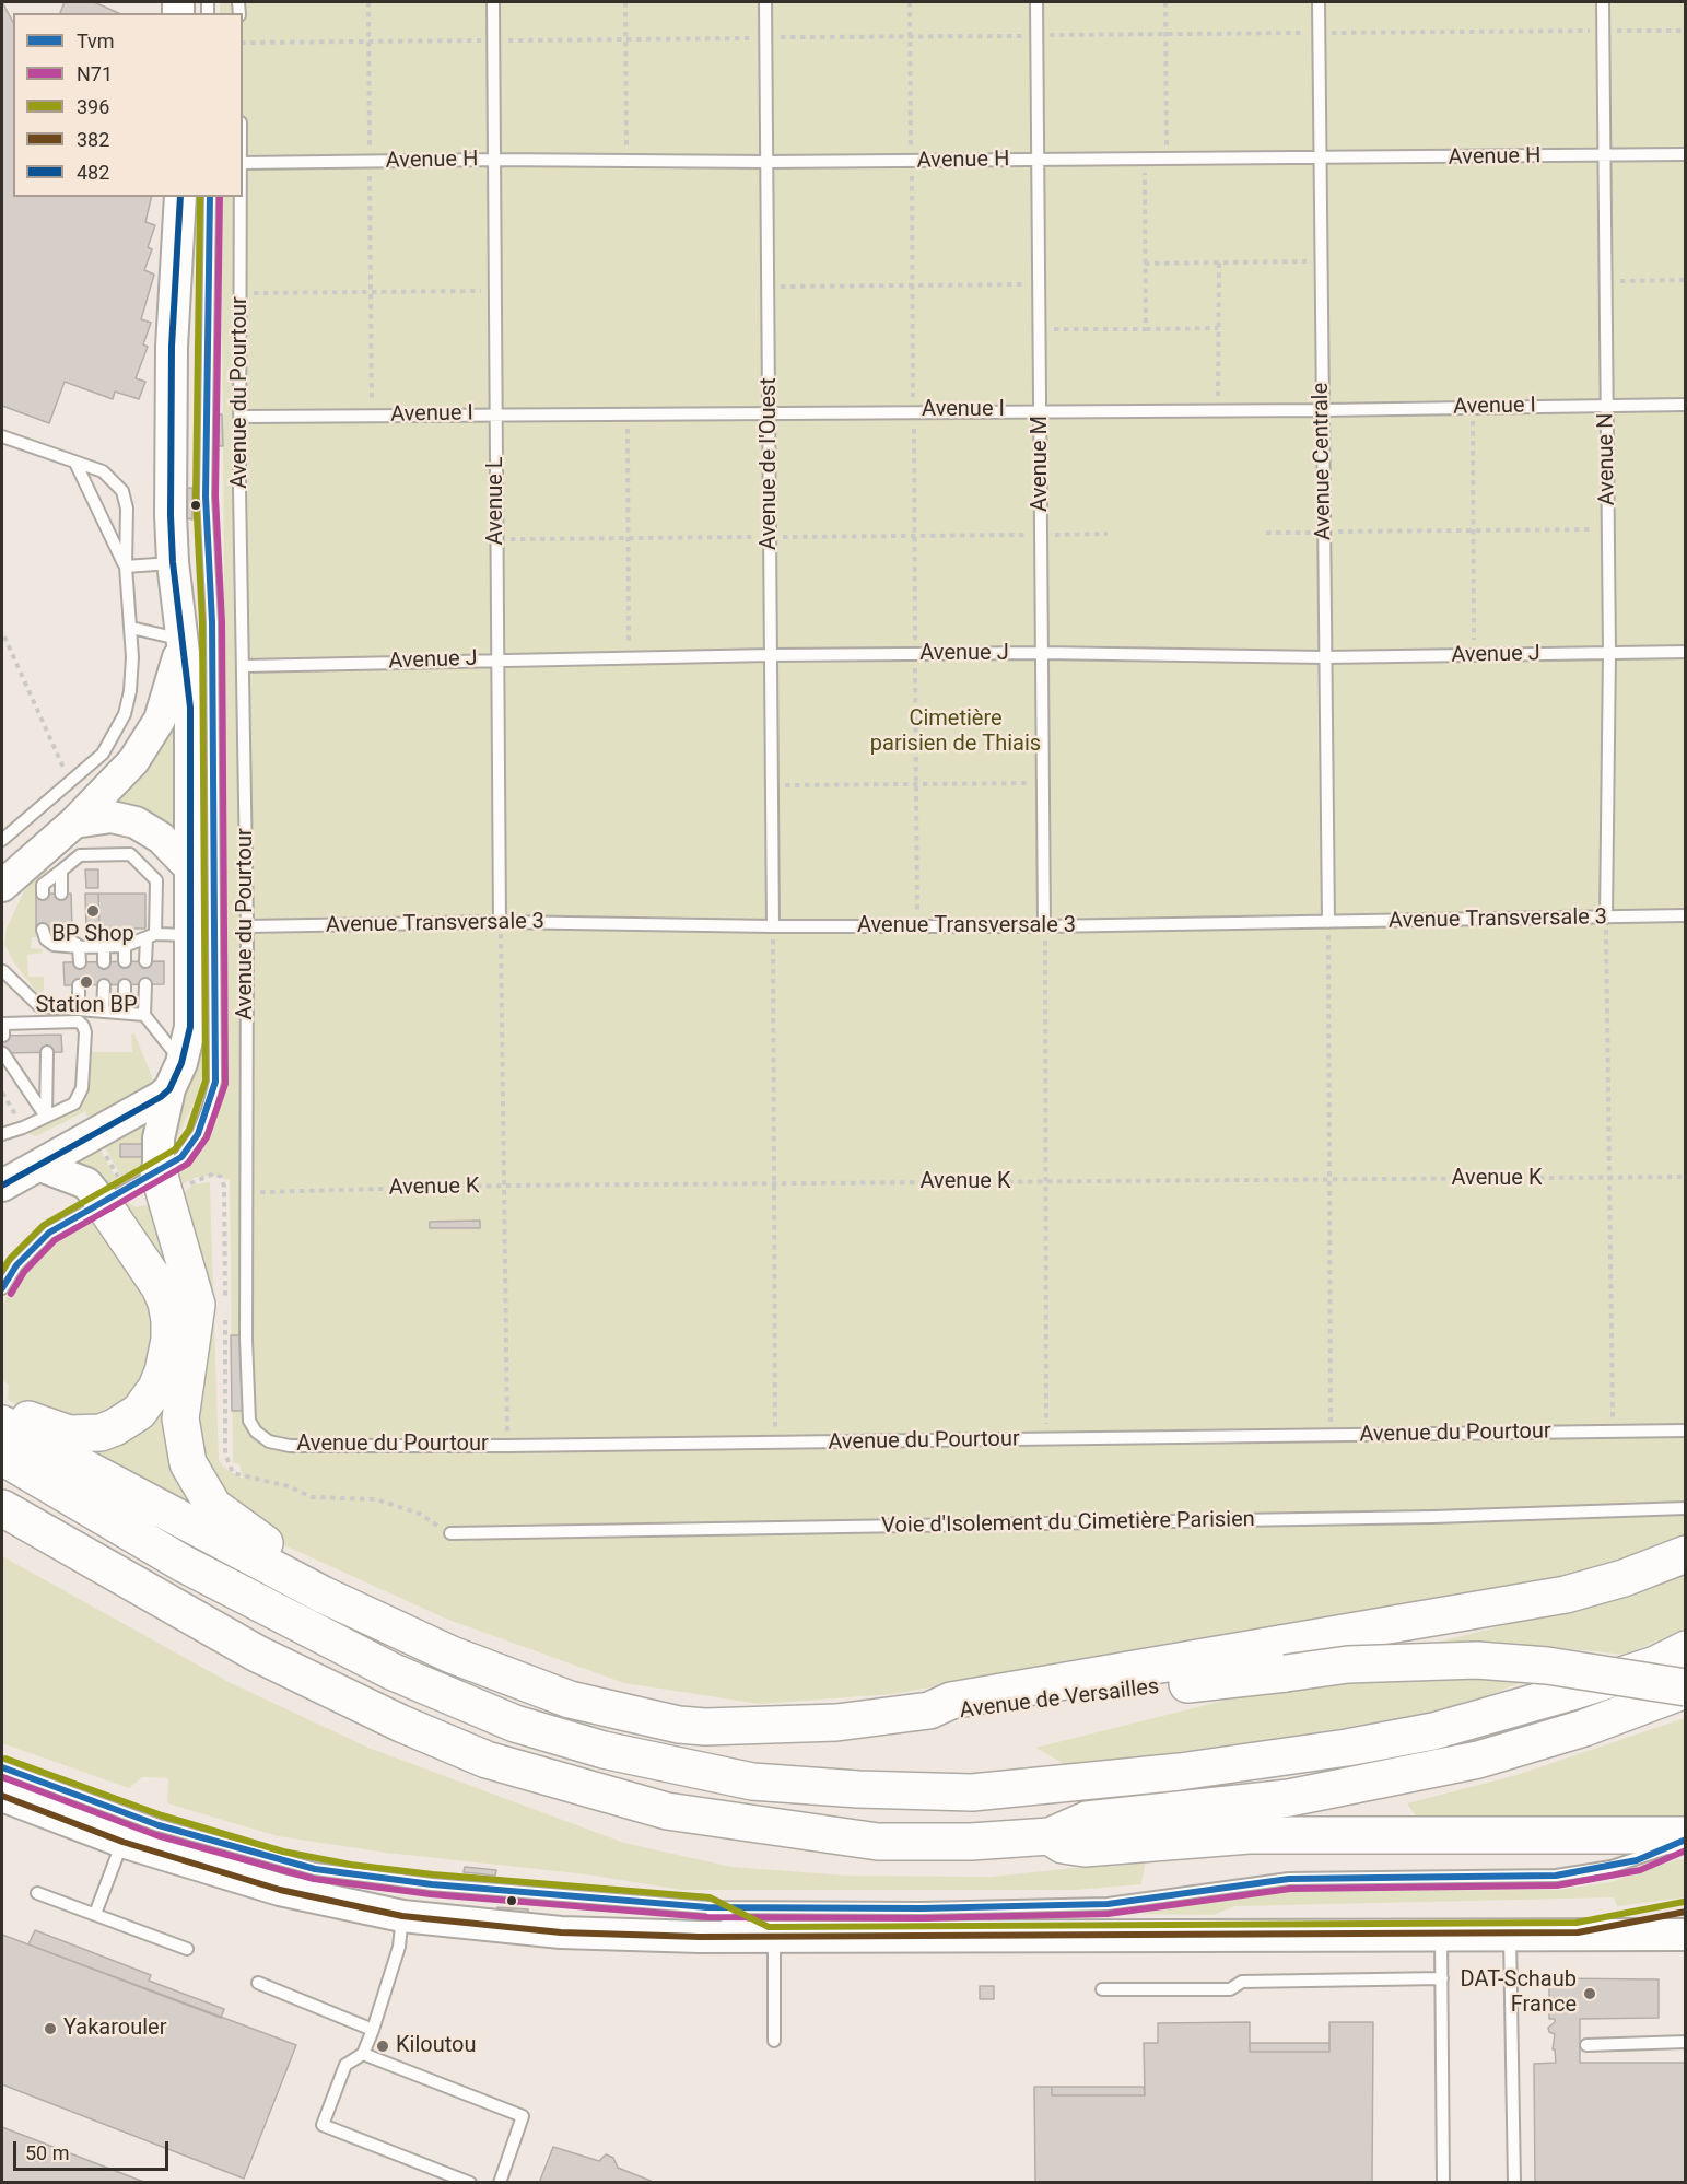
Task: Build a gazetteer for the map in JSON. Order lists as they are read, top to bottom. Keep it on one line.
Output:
{"streets":{"highway":["Avenue de Versailles"],"lane":["Avenue H","Avenue du Pourtour","Avenue I","Avenue N","Avenue Centrale","Avenue de l'Ouest","Avenue M","Avenue L","Avenue J","Avenue Transversale 3","Voie d'Isolement du Cimetière Parisien"],"path":["Avenue K"]},"crossings":[["Avenue H","Avenue N"],["Avenue H","Avenue Centrale"],["Avenue H","Avenue de l'Ouest"],["Avenue H","Avenue M"],["Avenue H","Avenue L"],["Avenue du Pourtour","Avenue I"],["Avenue du Pourtour","Avenue J"],["Avenue du Pourtour","Avenue Transversale 3"],["Avenue du Pourtour","Avenue K"],["Avenue I","Avenue N"],["Avenue I","Avenue Centrale"],["Avenue I","Avenue de l'Ouest"],["Avenue I","Avenue M"],["Avenue I","Avenue L"],["Avenue N","Avenue J"],["Avenue N","Avenue Transversale 3"],["Avenue Centrale","Avenue J"],["Avenue Centrale","Avenue Transversale 3"],["Avenue de l'Ouest","Avenue J"],["Avenue de l'Ouest","Avenue Transversale 3"],["Avenue M","Avenue J"],["Avenue M","Avenue Transversale 3"],["Avenue L","Avenue J"],["Avenue L","Avenue Transversale 3"]],"parks":["Cimetière parisien de Thiais"],"places":["BP Shop","Station BP","DAT-Schaub France","Yakarouler","Kiloutou"],"lines":["transit line Tvm","transit line N71","transit line 396","transit line 482","transit line 382"],"legend":["Tvm","N71","396","382","482"],"scale_bar":"50 m"}
